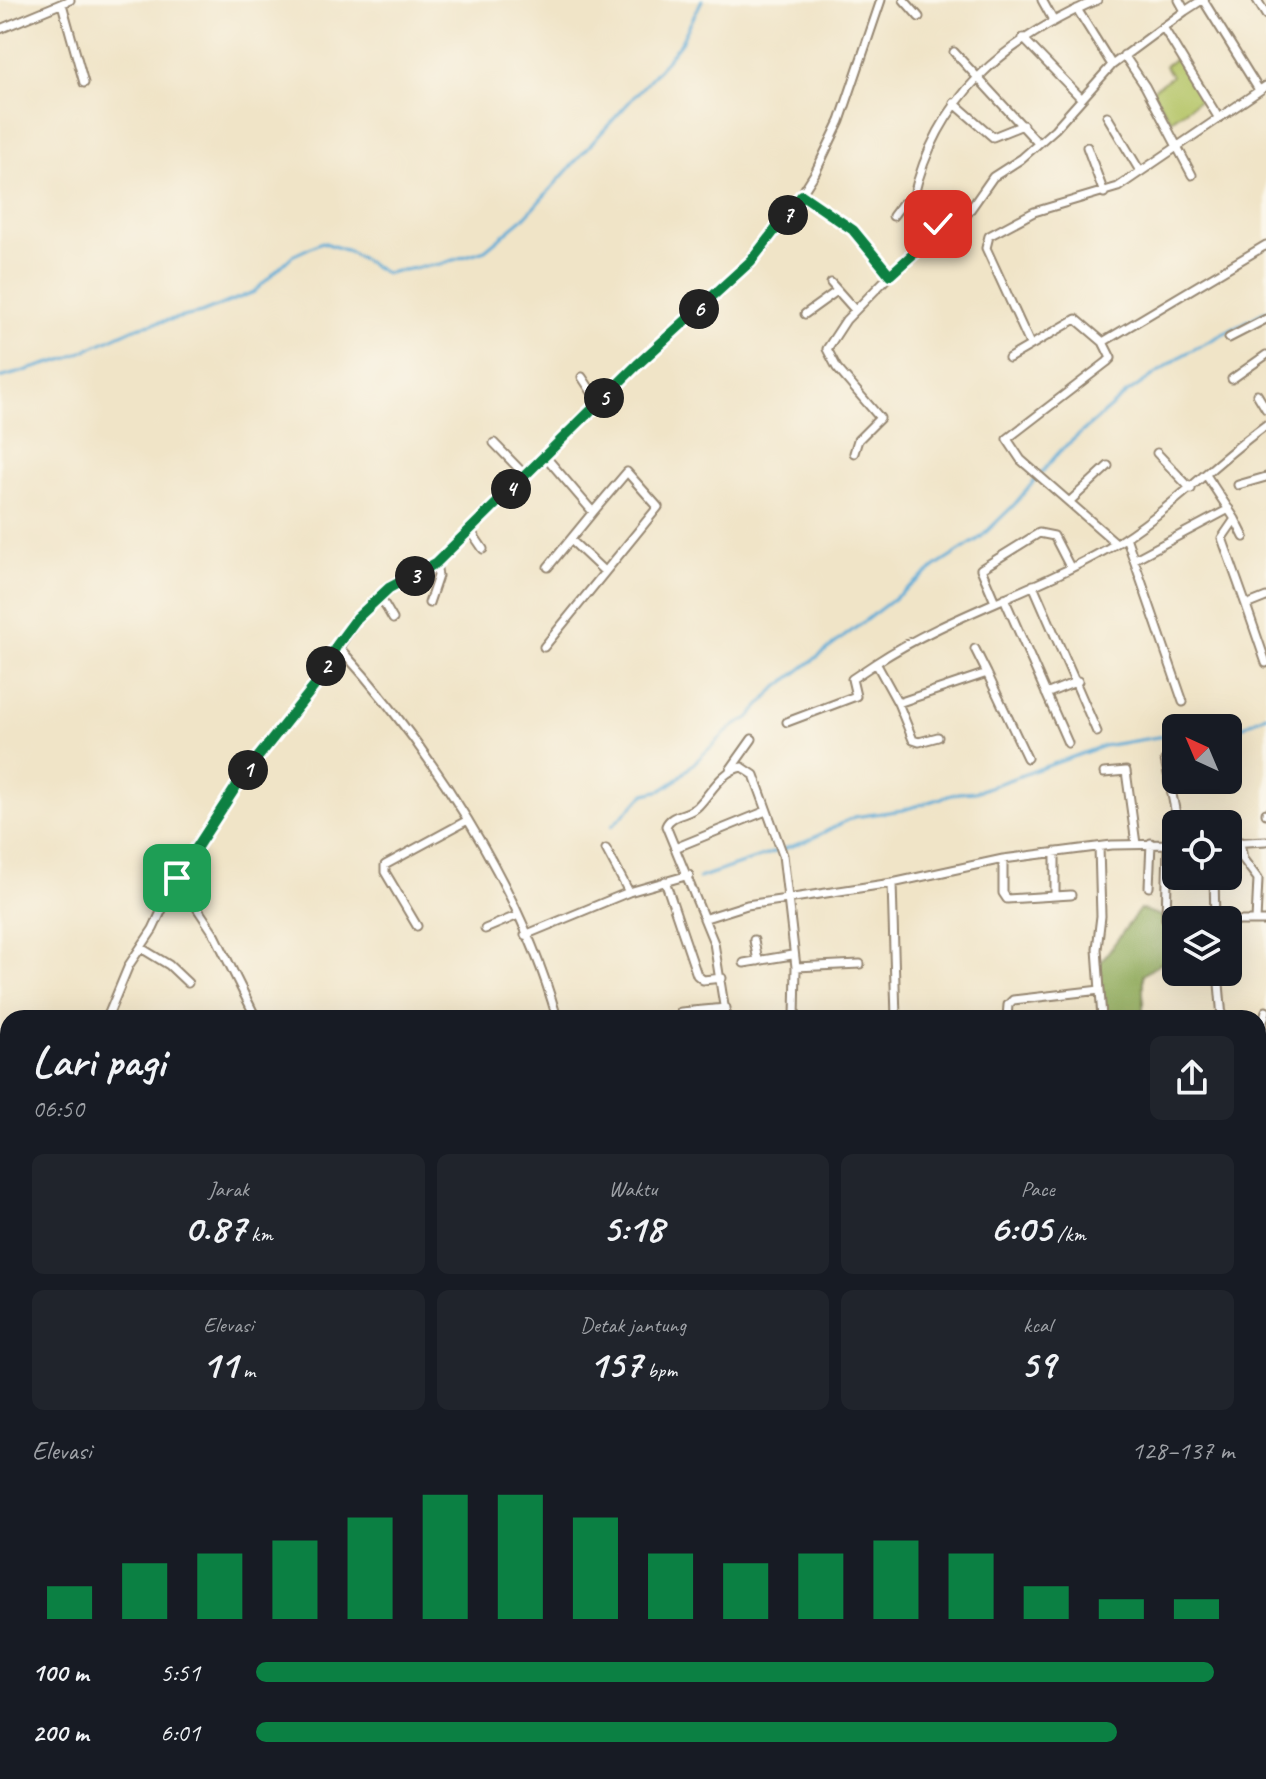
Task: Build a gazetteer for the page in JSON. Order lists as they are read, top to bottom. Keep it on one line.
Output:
{"north":"top left","page":{"pins":["7","6","5","4","3","2","1"],"heading":["Lari pagi","06:50"],"stats":[["Jarak","0.87 km"],["Waktu","5:18"],["Pace","6:05 /km"],["Elevasi","11 m"],["Detak jantung","157 bpm"],["kcal","59"]],"chart":["Elevasi","128–137 m"],"list":[{"name":"100 m","note":"5:51"},{"name":"200 m","note":"6:01"}]}}
